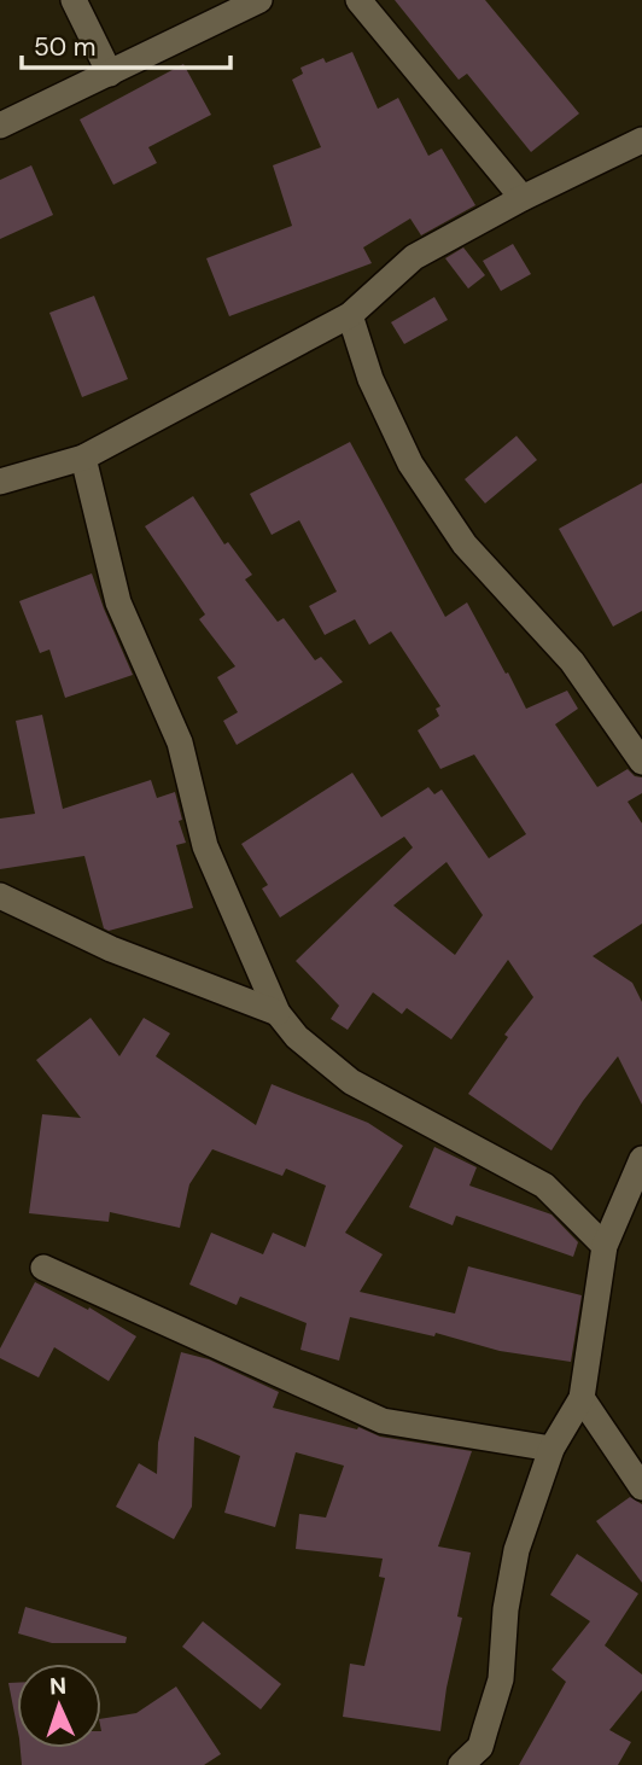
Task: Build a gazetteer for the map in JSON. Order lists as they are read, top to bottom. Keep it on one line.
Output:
{"scale_bar":"50 m","north":"top"}
